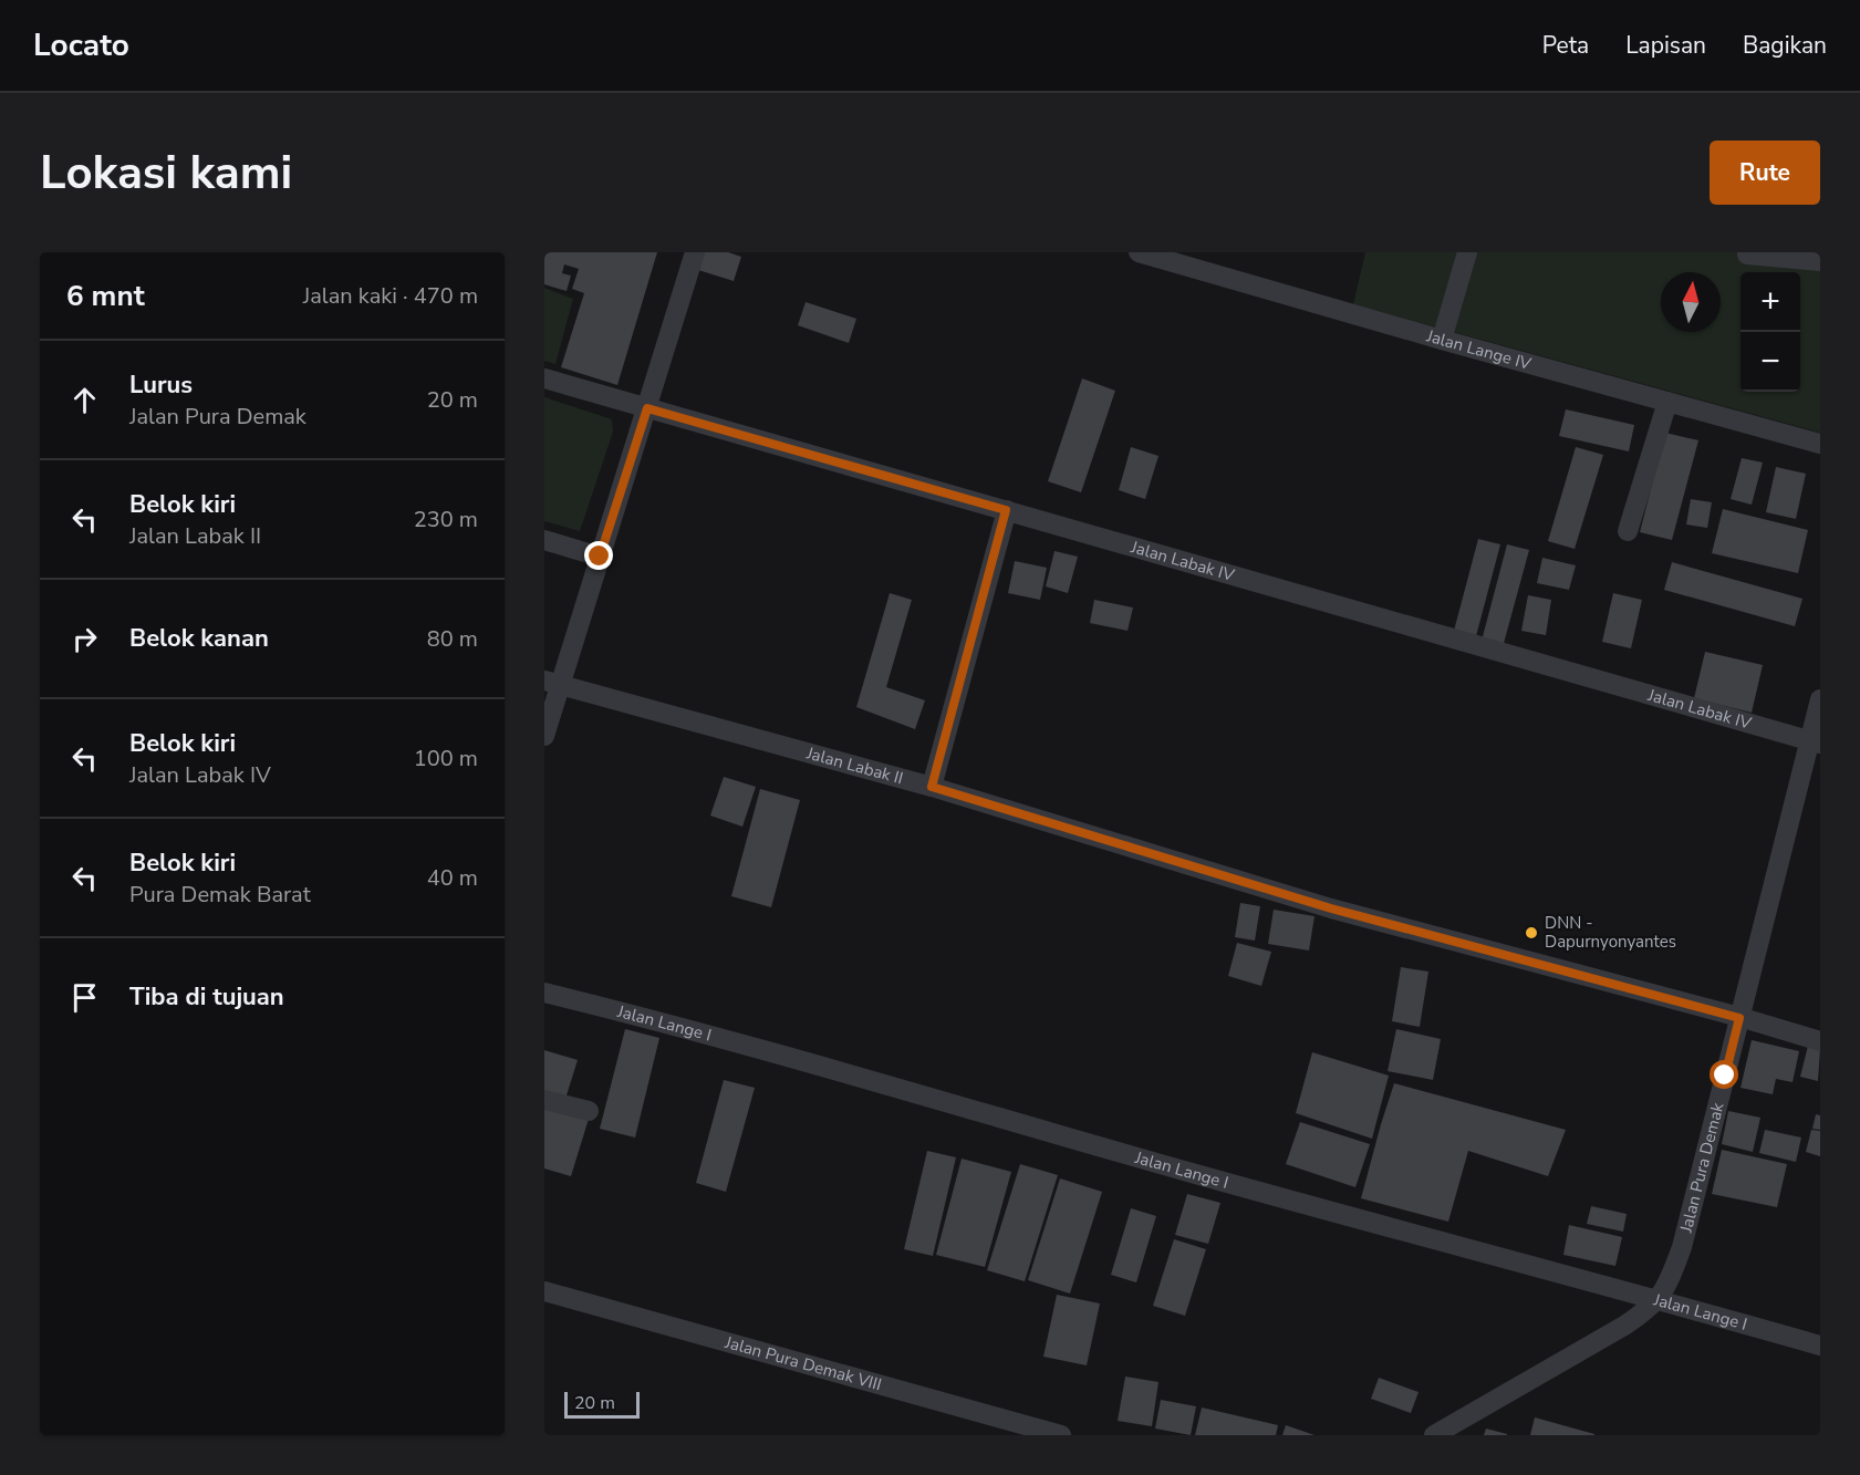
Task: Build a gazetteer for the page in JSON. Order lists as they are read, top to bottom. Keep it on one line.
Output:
{"streets":{"street":["Jalan Lange IV","Jalan Labak IV","Jalan Labak II","Jalan Lange I","Jalan Pura Demak","Jalan Pura Demak VIII"]},"crossings":[["Jalan Labak IV","Jalan Pura Demak"],["Jalan Labak II","Jalan Pura Demak"],["Jalan Lange I","Jalan Pura Demak"]],"places":["DNN - Dapurnyonyantes"],"scale_bar":"20 m","north":"top","page":{"header":"Locato","nav":["Peta","Lapisan","Bagikan"],"buttons":"Rute","title":"Lokasi kami","heading":["6 mnt","Jalan kaki · 470 m"],"map_buttons":["+","−"],"list":[["Lurus","Jalan Pura Demak","20 m"],["Belok kiri","Jalan Labak II","230 m"],["Belok kanan","80 m"],["Belok kiri","Jalan Labak IV","100 m"],["Belok kiri","Pura Demak Barat","40 m"],"Tiba di tujuan"],"scale":"20 m"}}
